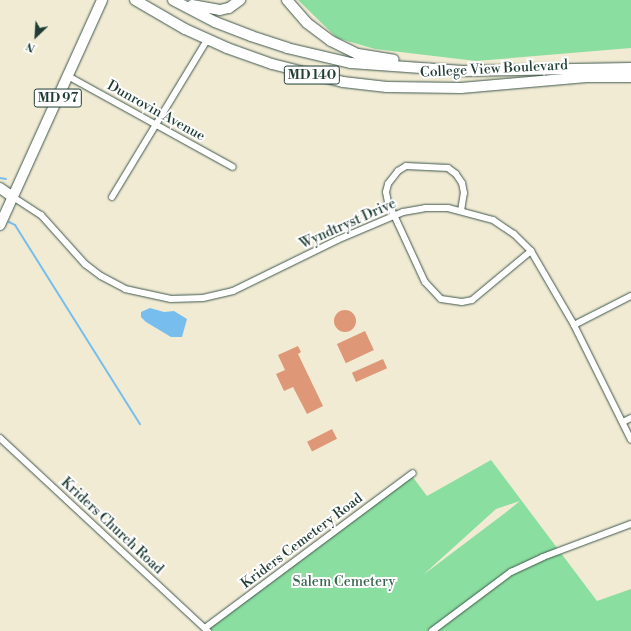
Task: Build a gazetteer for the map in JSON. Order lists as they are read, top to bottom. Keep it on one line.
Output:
{"streets":{"highway":["College View Boulevard","MD 140","MD 97"],"street":["Dunrovin Avenue","Wyndtryst Drive","Kriders Church Road","Kriders Cemetery Road"]},"crossings":[["MD 97","Dunrovin Avenue"],["MD 97","Wyndtryst Drive"],["Kriders Church Road","Kriders Cemetery Road"]],"parks":["Salem Cemetery"],"north":"bottom left"}
